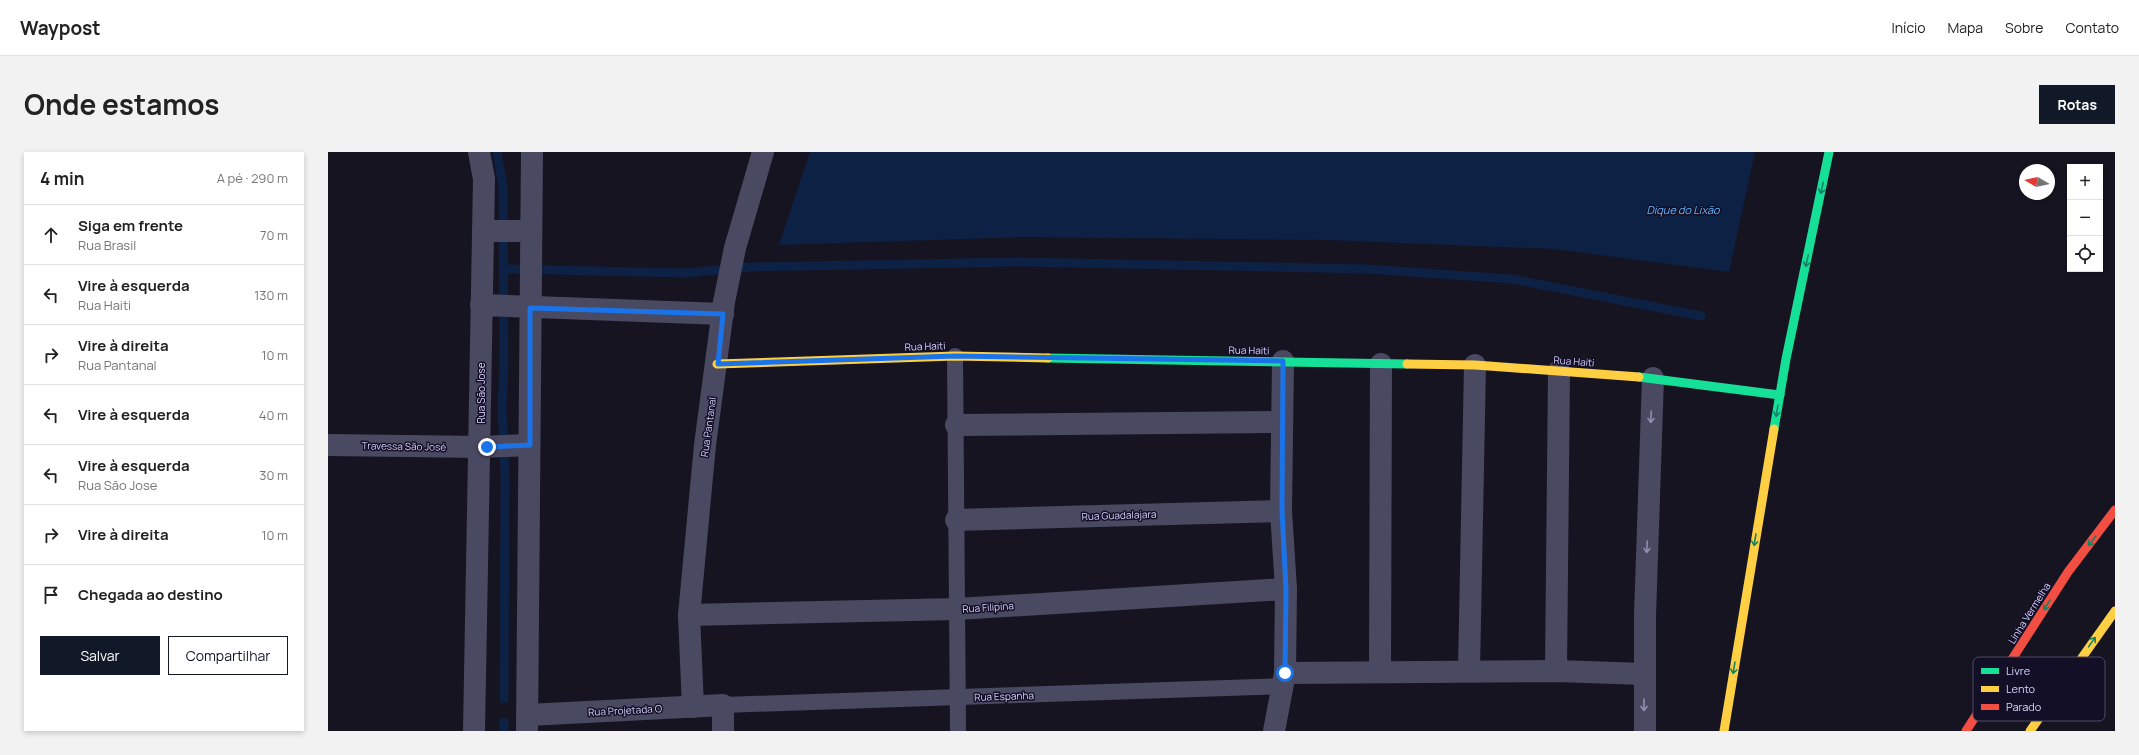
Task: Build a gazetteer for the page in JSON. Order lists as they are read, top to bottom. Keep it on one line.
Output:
{"streets":{"main road":["Rua Haiti","Linha Vermelha"],"street":["Rua Sāo Jose","Rua Pantanal","Travessa São José","Rua Guadalajara","Rua Filipina","Rua Projetada O"],"lane":["Rua Espanha"]},"crossings":[["Rua Haiti","Rua Pantanal"],["Rua Sāo Jose","Travessa São José"],["Rua Sāo Jose","Rua Projetada O"],["Rua Pantanal","Rua Filipina"],["Rua Pantanal","Rua Projetada O"],["Rua Espanha","Rua Projetada O"]],"water":["Dique do Lixão"],"legend":["Livre","Lento","Parado"],"north":"left","page":{"header":"Waypost","nav":["Início","Mapa","Sobre","Contato"],"title":"Onde estamos","buttons":["Rotas",["Salvar","Compartilhar"]],"heading":["4 min","A pé · 290 m"],"map_buttons":["+","−"],"list":[["Siga em frente","Rua Brasil","70 m"],["Vire à esquerda","Rua Haiti","130 m"],["Vire à direita","Rua Pantanal","10 m"],["Vire à esquerda","40 m"],["Vire à esquerda","Rua Sāo Jose","30 m"],["Vire à direita","10 m"],"Chegada ao destino"]}}
